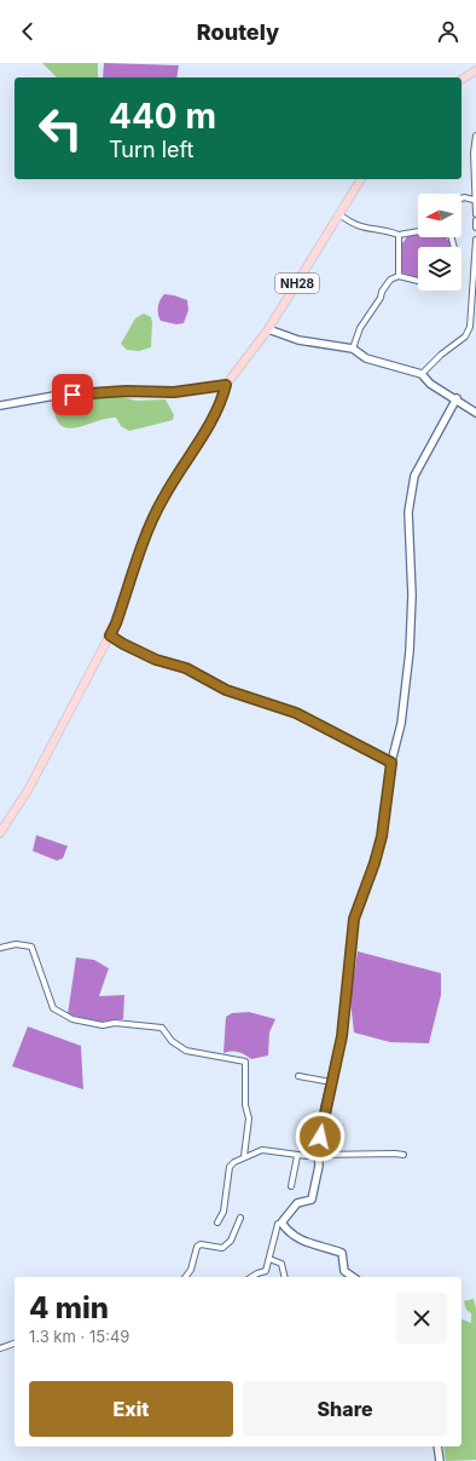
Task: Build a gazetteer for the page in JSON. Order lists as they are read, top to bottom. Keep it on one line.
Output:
{"streets":{"main road":["NH28"]},"north":"left","page":{"header":"Routely","turn":["440 m","Turn left"],"heading":["4 min","1.3 km · 15:49"],"buttons":["Exit","Share"]}}
